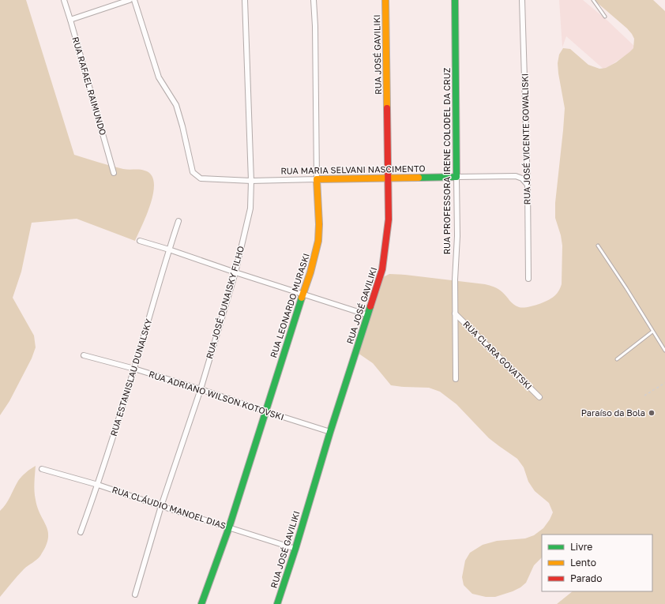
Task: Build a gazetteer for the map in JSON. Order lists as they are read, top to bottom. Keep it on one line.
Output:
{"streets":{"street":["RUA JOSÉ GAVILIKI","RUA RAFAEL RAIMUNDO","RUA JOSÉ VICENTE GOWALISKI","RUA PROFESSORA IRENE COLODEL DA CRUZ","RUA MARIA SELVANI NASCIMENTO","RUA JOSÉ DUNAISKY FILHO","RUA LEONARDO MURASKI","RUA CLARA GOVATSKI","RUA ESTANISLAU DUNALSKY","RUA ADRIANO WILSON KOTOVSKI","RUA CLÁUDIO MANOEL DIAS"]},"crossings":[["RUA JOSÉ GAVILIKI","RUA MARIA SELVANI NASCIMENTO"],["RUA JOSÉ GAVILIKI","RUA ADRIANO WILSON KOTOVSKI"],["RUA JOSÉ GAVILIKI","RUA CLÁUDIO MANOEL DIAS"],["RUA JOSÉ VICENTE GOWALISKI","RUA MARIA SELVANI NASCIMENTO"],["RUA PROFESSORA IRENE COLODEL DA CRUZ","RUA MARIA SELVANI NASCIMENTO"],["RUA PROFESSORA IRENE COLODEL DA CRUZ","RUA CLARA GOVATSKI"],["RUA MARIA SELVANI NASCIMENTO","RUA JOSÉ DUNAISKY FILHO"],["RUA MARIA SELVANI NASCIMENTO","RUA LEONARDO MURASKI"],["RUA JOSÉ DUNAISKY FILHO","RUA ADRIANO WILSON KOTOVSKI"],["RUA JOSÉ DUNAISKY FILHO","RUA CLÁUDIO MANOEL DIAS"],["RUA LEONARDO MURASKI","RUA ADRIANO WILSON KOTOVSKI"],["RUA LEONARDO MURASKI","RUA CLÁUDIO MANOEL DIAS"],["RUA ESTANISLAU DUNALSKY","RUA ADRIANO WILSON KOTOVSKI"],["RUA ESTANISLAU DUNALSKY","RUA CLÁUDIO MANOEL DIAS"]],"places":["Paraíso da Bola"],"legend":["Livre","Lento","Parado"]}
